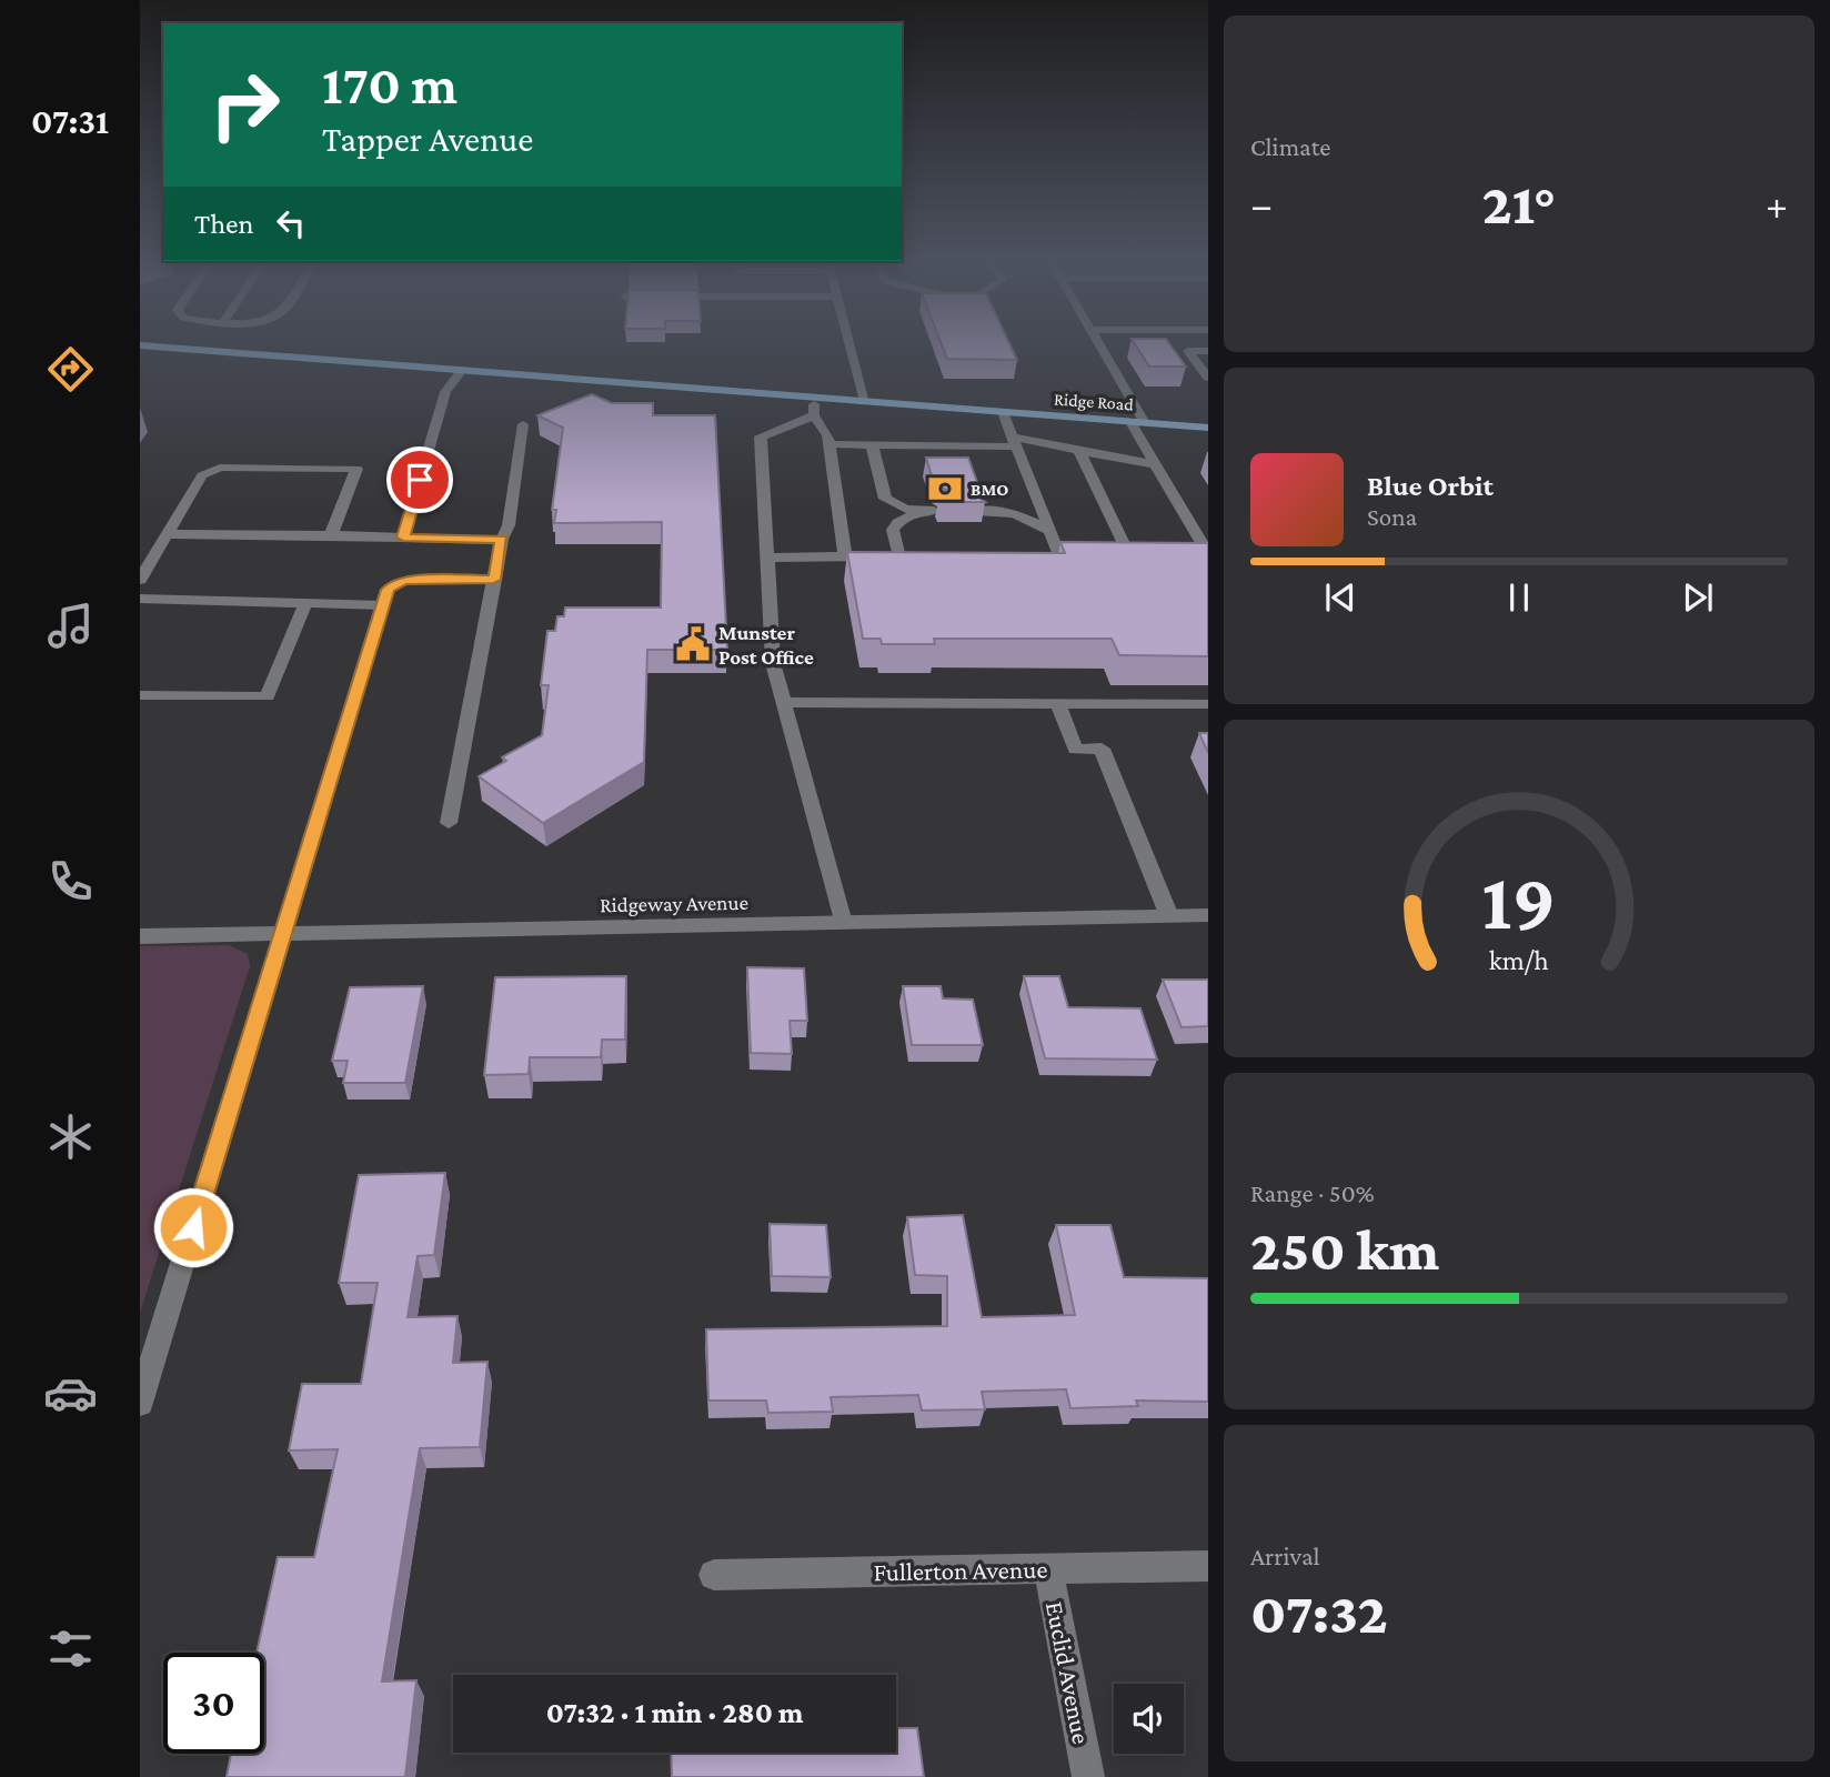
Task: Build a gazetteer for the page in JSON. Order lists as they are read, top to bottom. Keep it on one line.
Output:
{"streets":{"main road":["Ridge Road"],"street":["Ridgeway Avenue","Fullerton Avenue","Euclid Avenue"]},"crossings":[["Fullerton Avenue","Euclid Avenue"]],"places":{"bank":["BMO"],"public building":["Munster Post Office"]},"page":{"tabs":"07:31","tile":["Climate",["Range · 50%","250 km"],["Arrival","07:32"]],"turn":["170 m","Tapper Avenue"],"heat":["−","21°","+"],"then":"Then","song":["Blue Orbit","Sona"],"limit":"30","trip":"07:32 · 1 min · 280 m","gauge":["19","km/h"]}}
